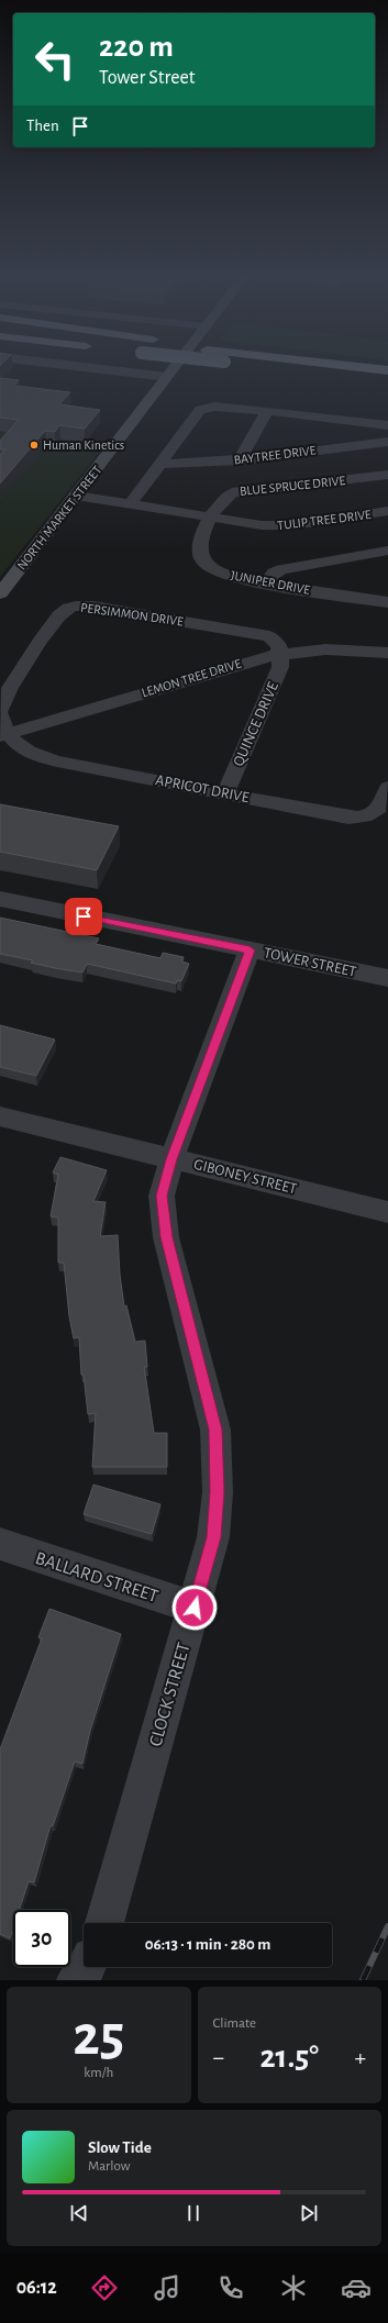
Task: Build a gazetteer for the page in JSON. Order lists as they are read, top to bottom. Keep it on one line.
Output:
{"streets":{"main road":["NORTH MARKET STREET"],"street":["BAYTREE DRIVE","BLUE SPRUCE DRIVE","TULIP TREE DRIVE","JUNIPER DRIVE","PERSIMMON DRIVE","LEMON TREE DRIVE","QUINCE DRIVE","APRICOT DRIVE","TOWER STREET","GIBONEY STREET","BALLARD STREET","CLOCK STREET"]},"crossings":[["BLUE SPRUCE DRIVE","TULIP TREE DRIVE"],["BLUE SPRUCE DRIVE","JUNIPER DRIVE"],["TULIP TREE DRIVE","JUNIPER DRIVE"],["PERSIMMON DRIVE","LEMON TREE DRIVE"],["PERSIMMON DRIVE","QUINCE DRIVE"],["LEMON TREE DRIVE","QUINCE DRIVE"],["LEMON TREE DRIVE","APRICOT DRIVE"],["QUINCE DRIVE","APRICOT DRIVE"],["TOWER STREET","CLOCK STREET"],["GIBONEY STREET","CLOCK STREET"],["BALLARD STREET","CLOCK STREET"]],"places":["Human Kinetics"],"page":{"turn":["220 m","Tower Street"],"then":"Then","limit":"30","trip":"06:13 · 1 min · 280 m","tile":[["25","km/h"],"Climate"],"heat":["−","21.5°","+"],"song":["Slow Tide","Marlow"],"tabs":"06:12"}}
